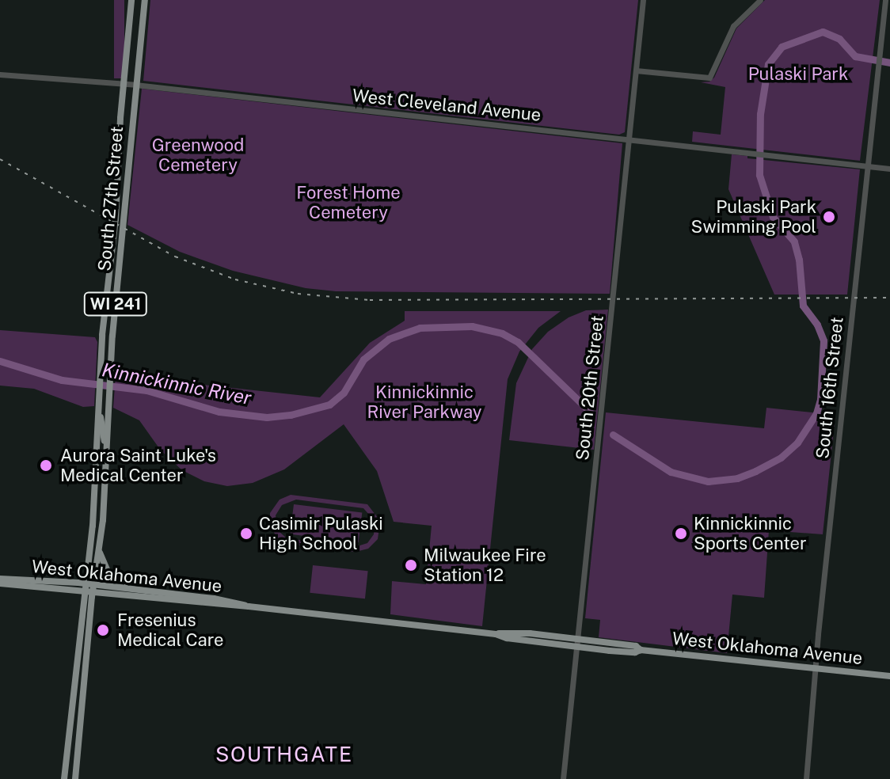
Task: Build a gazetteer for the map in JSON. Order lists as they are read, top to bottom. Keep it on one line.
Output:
{"streets":{"main road":["South 27th Street","WI 241","West Oklahoma Avenue"],"street":["West Cleveland Avenue","South 20th Street","South 16th Street"]},"crossings":[["West Cleveland Avenue","South 27th Street"],["West Cleveland Avenue","South 20th Street"],["West Cleveland Avenue","South 16th Street"],["South 27th Street","West Oklahoma Avenue"],["South 20th Street","West Oklahoma Avenue"],["South 16th Street","West Oklahoma Avenue"]],"districts":["SOUTHGATE"],"water":["Kinnickinnic River"],"parks":["Pulaski Park","Greenwood Cemetery","Forest Home Cemetery","Kinnickinnic River Parkway"],"places":["Pulaski Park Swimming Pool","Aurora Saint Luke's Medical Center","Casimir Pulaski High School","Kinnickinnic Sports Center","Milwaukee Fire Station 12","Fresenius Medical Care"]}
